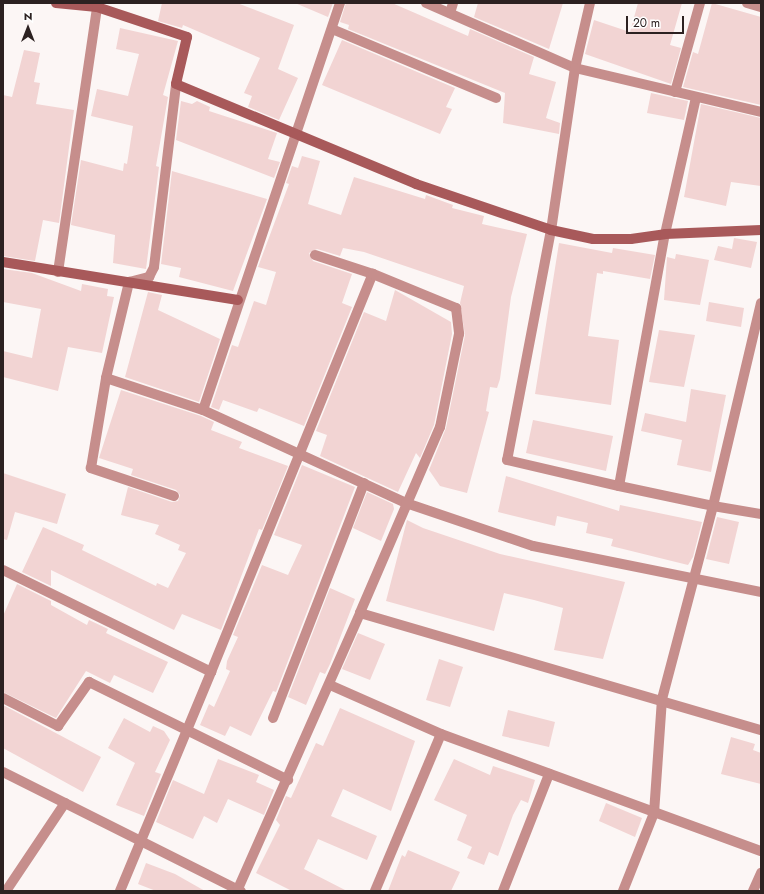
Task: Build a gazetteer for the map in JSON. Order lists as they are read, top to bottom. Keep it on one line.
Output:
{"scale_bar":"20 m","north":"top"}
